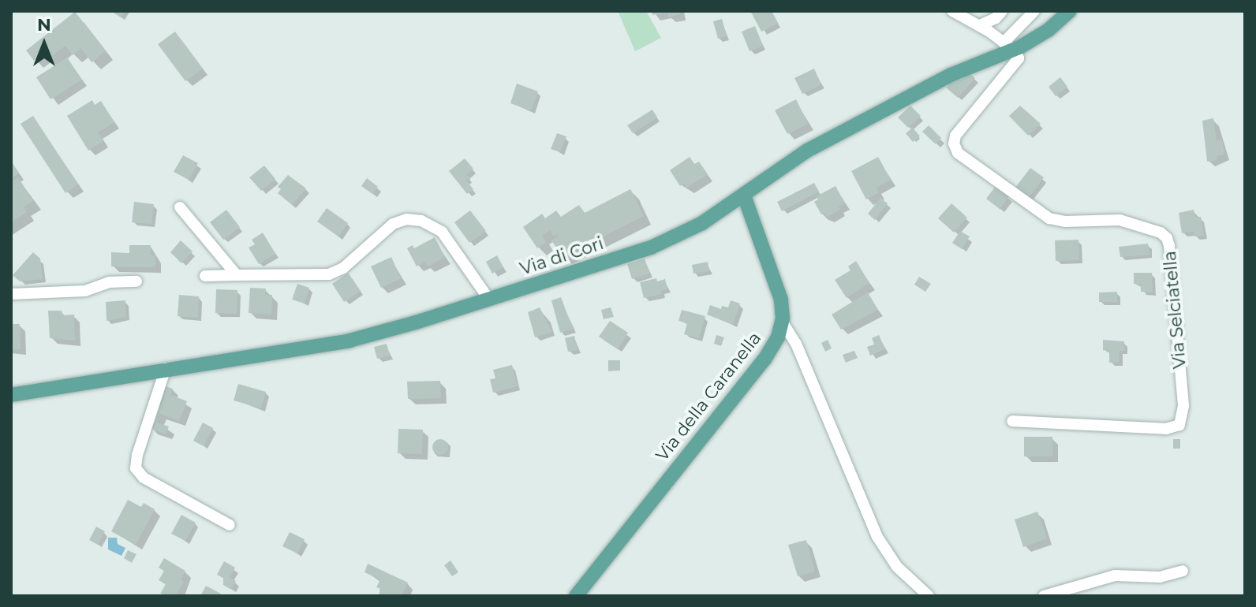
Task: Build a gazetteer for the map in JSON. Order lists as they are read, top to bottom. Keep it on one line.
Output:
{"streets":{"main road":["Via di Cori","Via della Caranella"],"street":["Via Selciatella"]},"crossings":[["Via di Cori","Via Selciatella"],["Via di Cori","Via della Caranella"]],"north":"top"}
